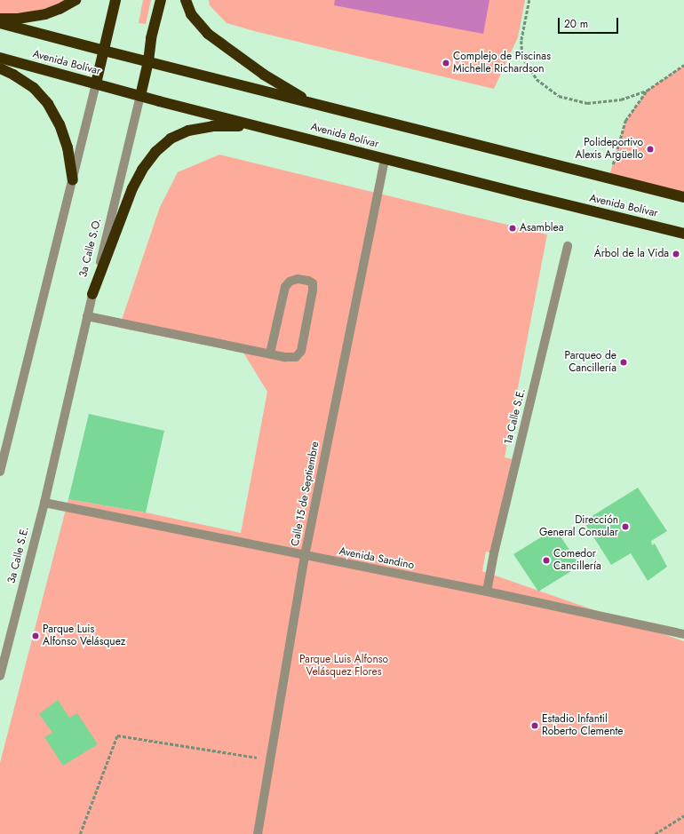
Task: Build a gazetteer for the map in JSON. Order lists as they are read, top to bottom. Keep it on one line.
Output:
{"streets":{"highway":["Avenida Bolívar","3a Calle S.O."],"street":["1a Calle S.E.","Calle 15 de Septiembre","3a Calle S.E.","Avenida Sandino"]},"crossings":[["Avenida Bolívar","3a Calle S.O."],["Avenida Bolívar","Calle 15 de Septiembre"],["3a Calle S.O.","3a Calle S.E."],["3a Calle S.O.","Avenida Sandino"],["1a Calle S.E.","Avenida Sandino"],["Calle 15 de Septiembre","Avenida Sandino"],["3a Calle S.E.","Avenida Sandino"]],"parks":["Parque Luis Alfonso Velásquez Flores"],"places":["Complejo de Piscinas Michelle Richardson","Polideportivo Alexis Argüello","Asamblea","Árbol de la Vida","Parqueo de Cancillería","Dirección General Consular","Comedor Cancillería","Parque Luis Alfonso Velásquez","Estadio Infantil Roberto Clemente"],"scale_bar":"20 m"}
